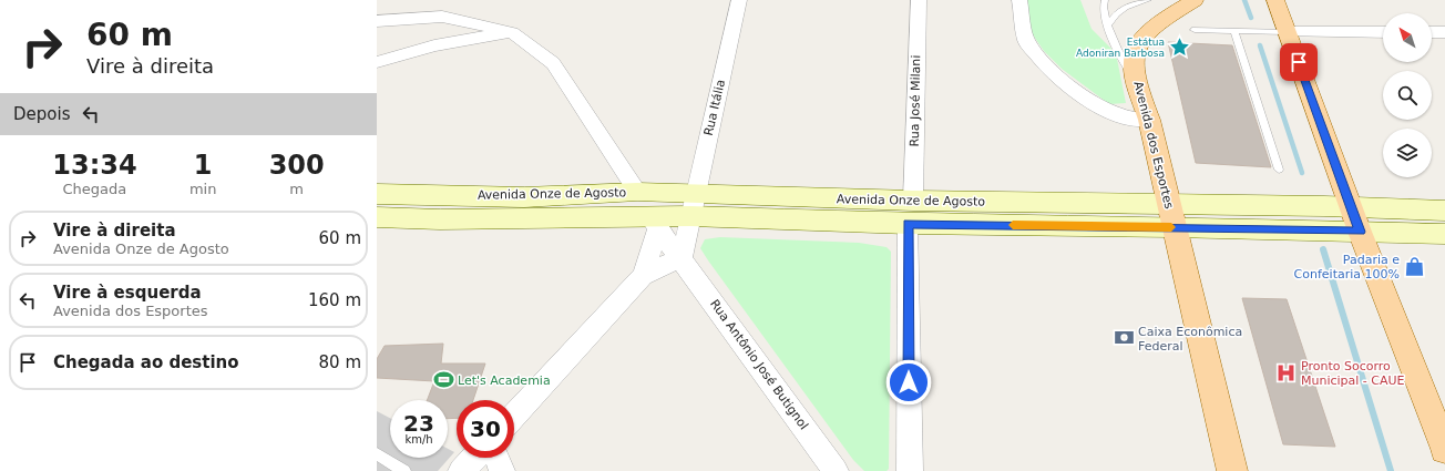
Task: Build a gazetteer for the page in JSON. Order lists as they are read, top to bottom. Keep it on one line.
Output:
{"streets":{"main road":["Avenida dos Esportes","Avenida Onze de Agosto"],"street":["Rua José Milani","Rua Itália","Rua Antônio José Butignol"]},"crossings":[["Rua José Milani","Avenida Onze de Agosto"],["Rua Itália","Avenida Onze de Agosto"],["Rua Itália","Rua Antônio José Butignol"],["Avenida dos Esportes","Avenida Onze de Agosto"],["Avenida Onze de Agosto","Rua Antônio José Butignol"]],"places":{"place":["Estátua Adoniran Barbosa"],"shop":["Padaria e Confeitaria 100%"],"bank":["Caixa Econômica Federal"],"hospital":["Pronto Socorro Municipal - CAUE"],"sports":["Let's Academia"]},"north":"top left","page":{"turn":["60 m","Vire à direita"],"then":"Depois","eta":["13:34","Chegada","1","min","300","m"],"list":[{"name":"Vire à direita","note":"Avenida Onze de Agosto","value":"60 m"},{"name":"Vire à esquerda","note":"Avenida dos Esportes","value":"160 m"},{"name":"Chegada ao destino","value":"80 m"}],"speed":"23 km/h","limit":"30"}}
